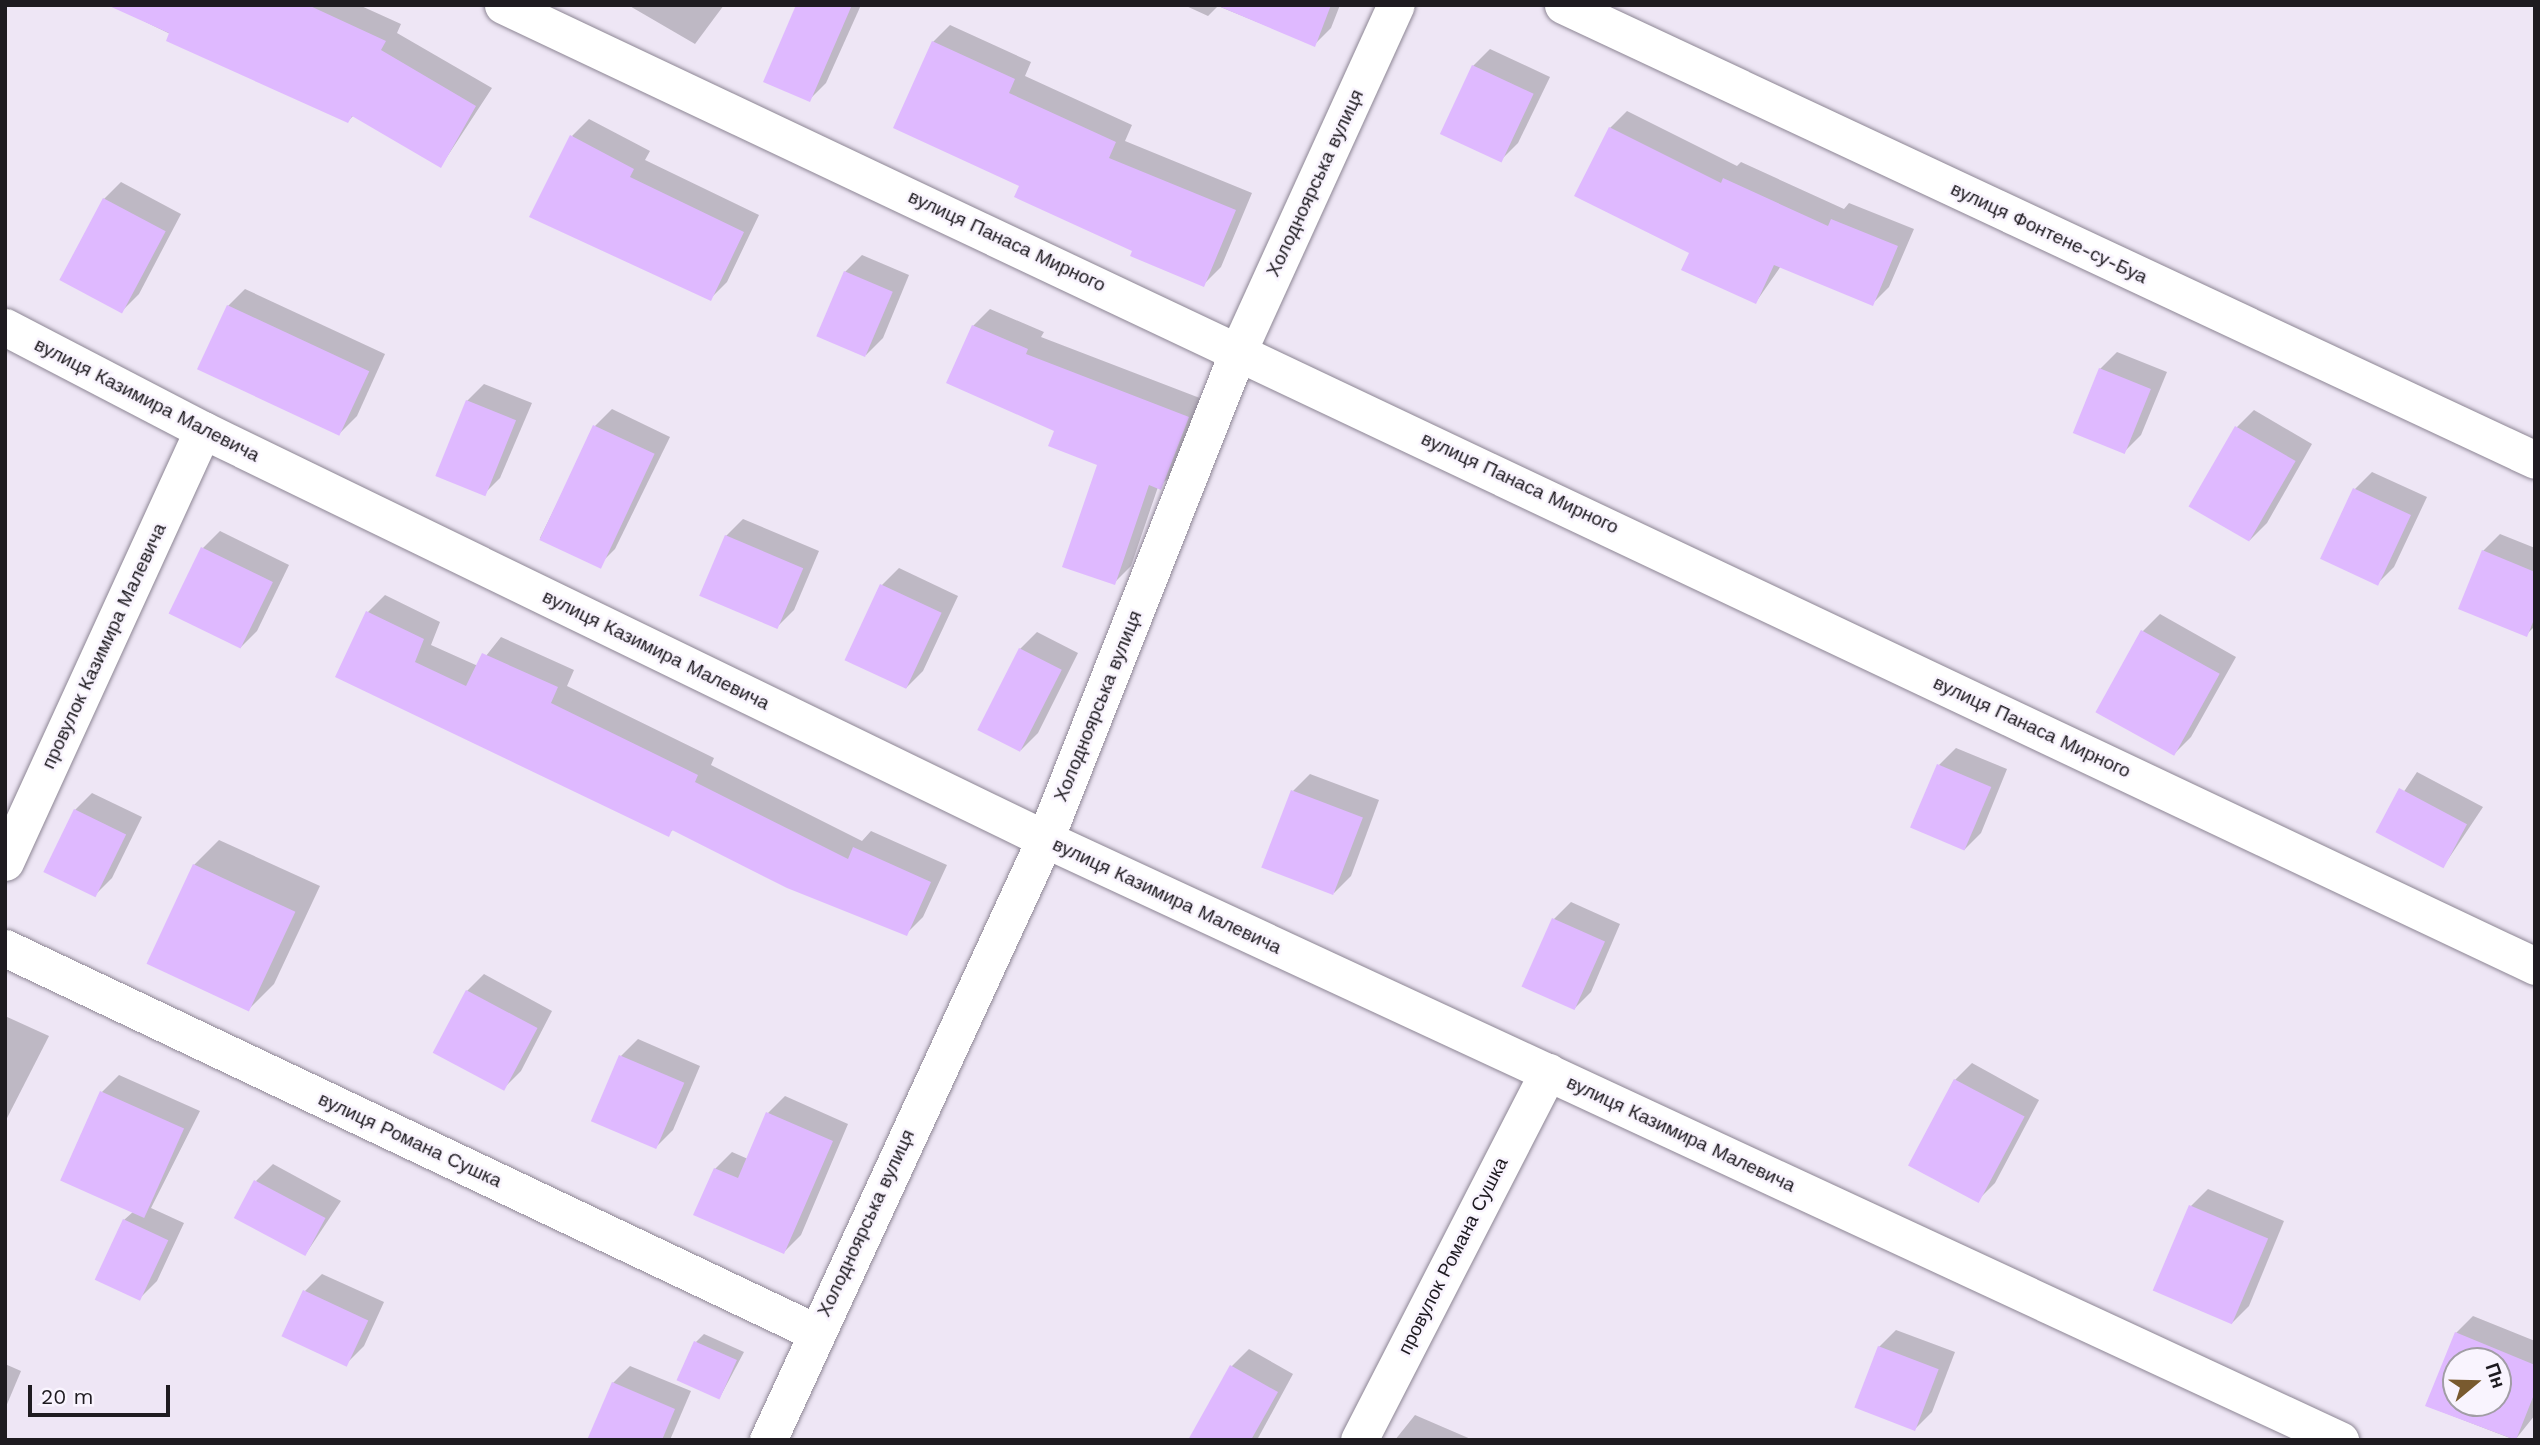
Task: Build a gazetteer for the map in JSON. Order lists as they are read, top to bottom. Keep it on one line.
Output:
{"streets":{"street":["Холодноярська вулиця","вулиця Фонтене-су-Буа","вулиця Панаса Мирного","вулиця Казимира Малевича","провулок Казимира Малевича","вулиця Романа Сушка","провулок Романа Сушка"]},"crossings":[["Холодноярська вулиця","вулиця Панаса Мирного"],["Холодноярська вулиця","вулиця Казимира Малевича"],["Холодноярська вулиця","вулиця Романа Сушка"],["вулиця Казимира Малевича","провулок Казимира Малевича"],["вулиця Казимира Малевича","провулок Романа Сушка"]],"scale_bar":"20 m","north":"right"}
